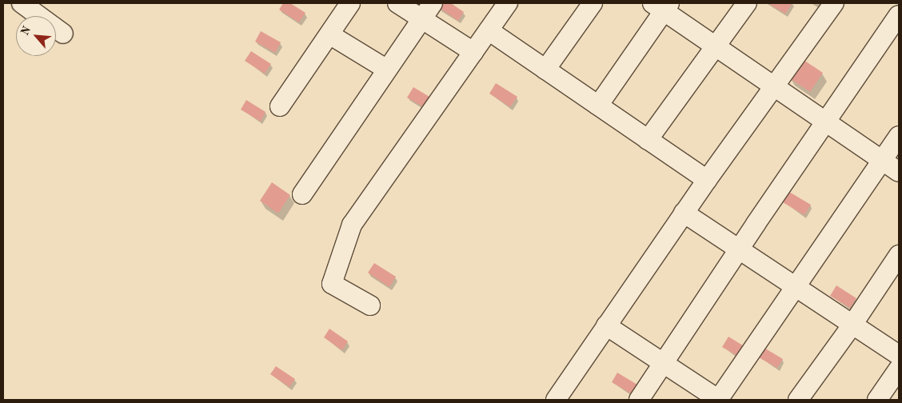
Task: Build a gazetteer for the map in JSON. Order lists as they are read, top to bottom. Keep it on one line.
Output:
{"north":"top left"}
